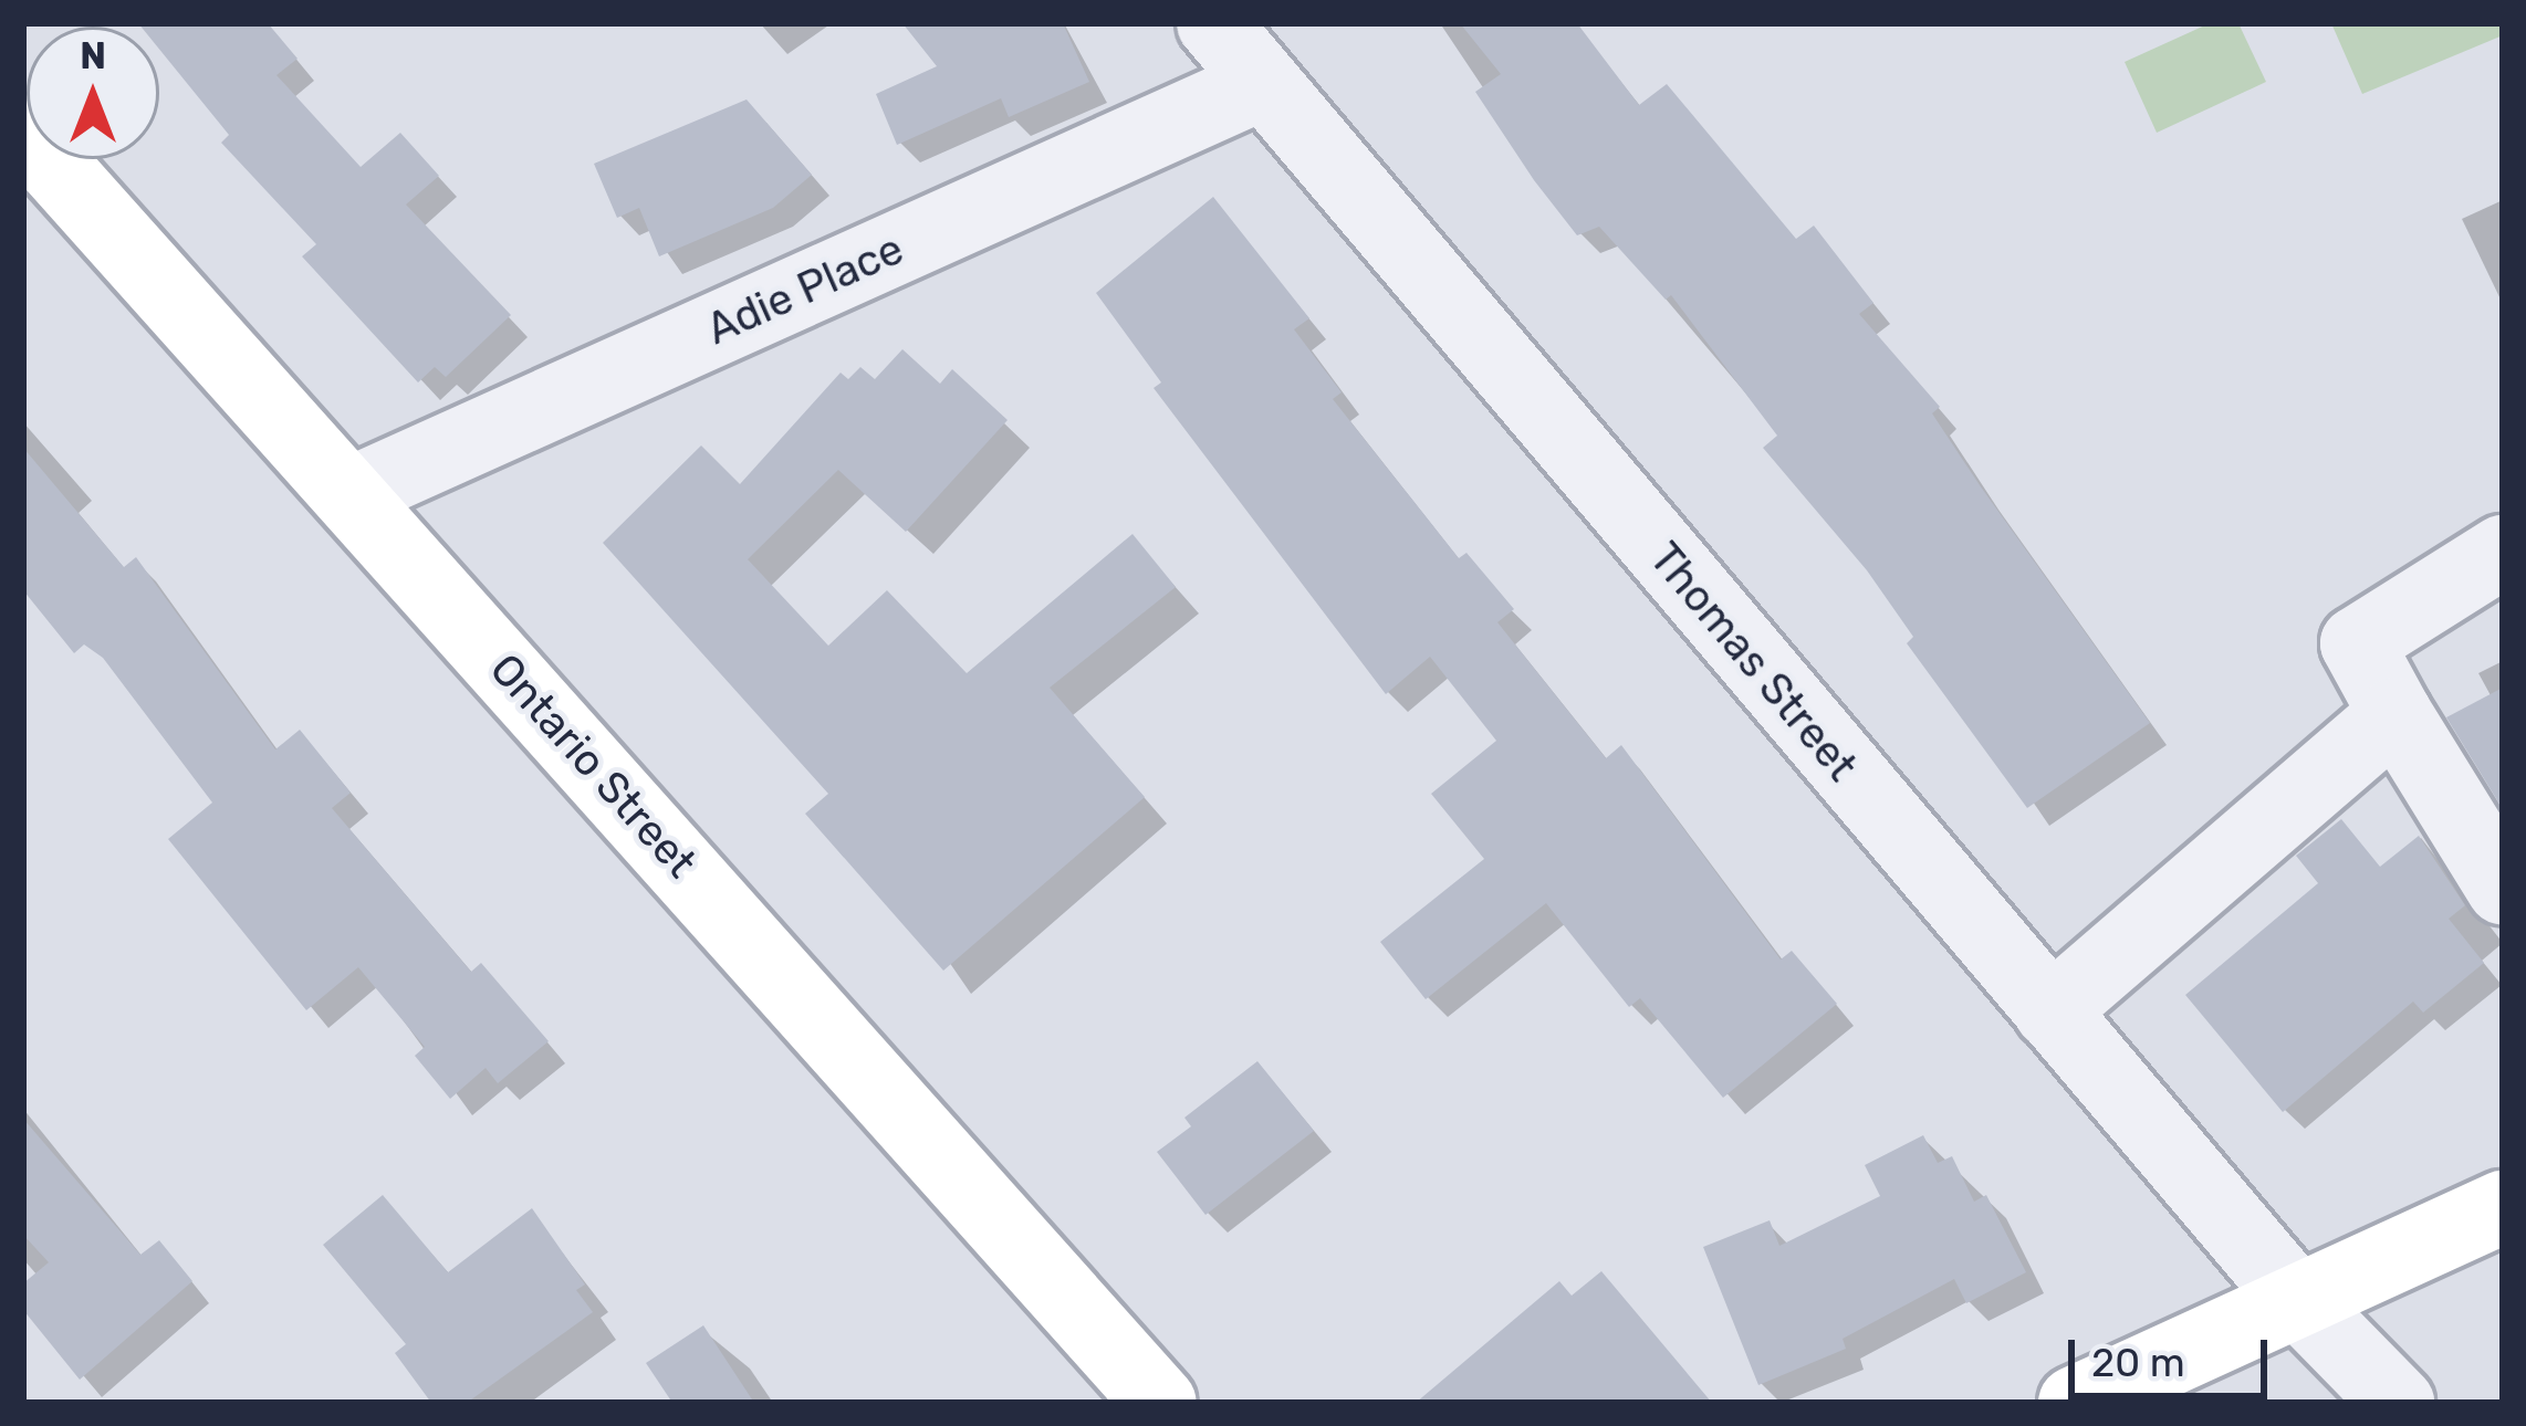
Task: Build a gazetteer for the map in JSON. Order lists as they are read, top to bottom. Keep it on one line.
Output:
{"streets":{"main road":["Ontario Street"],"street":["Adie Place","Thomas Street"]},"crossings":[["Adie Place","Thomas Street"],["Adie Place","Ontario Street"]],"scale_bar":"20 m","north":"top"}
